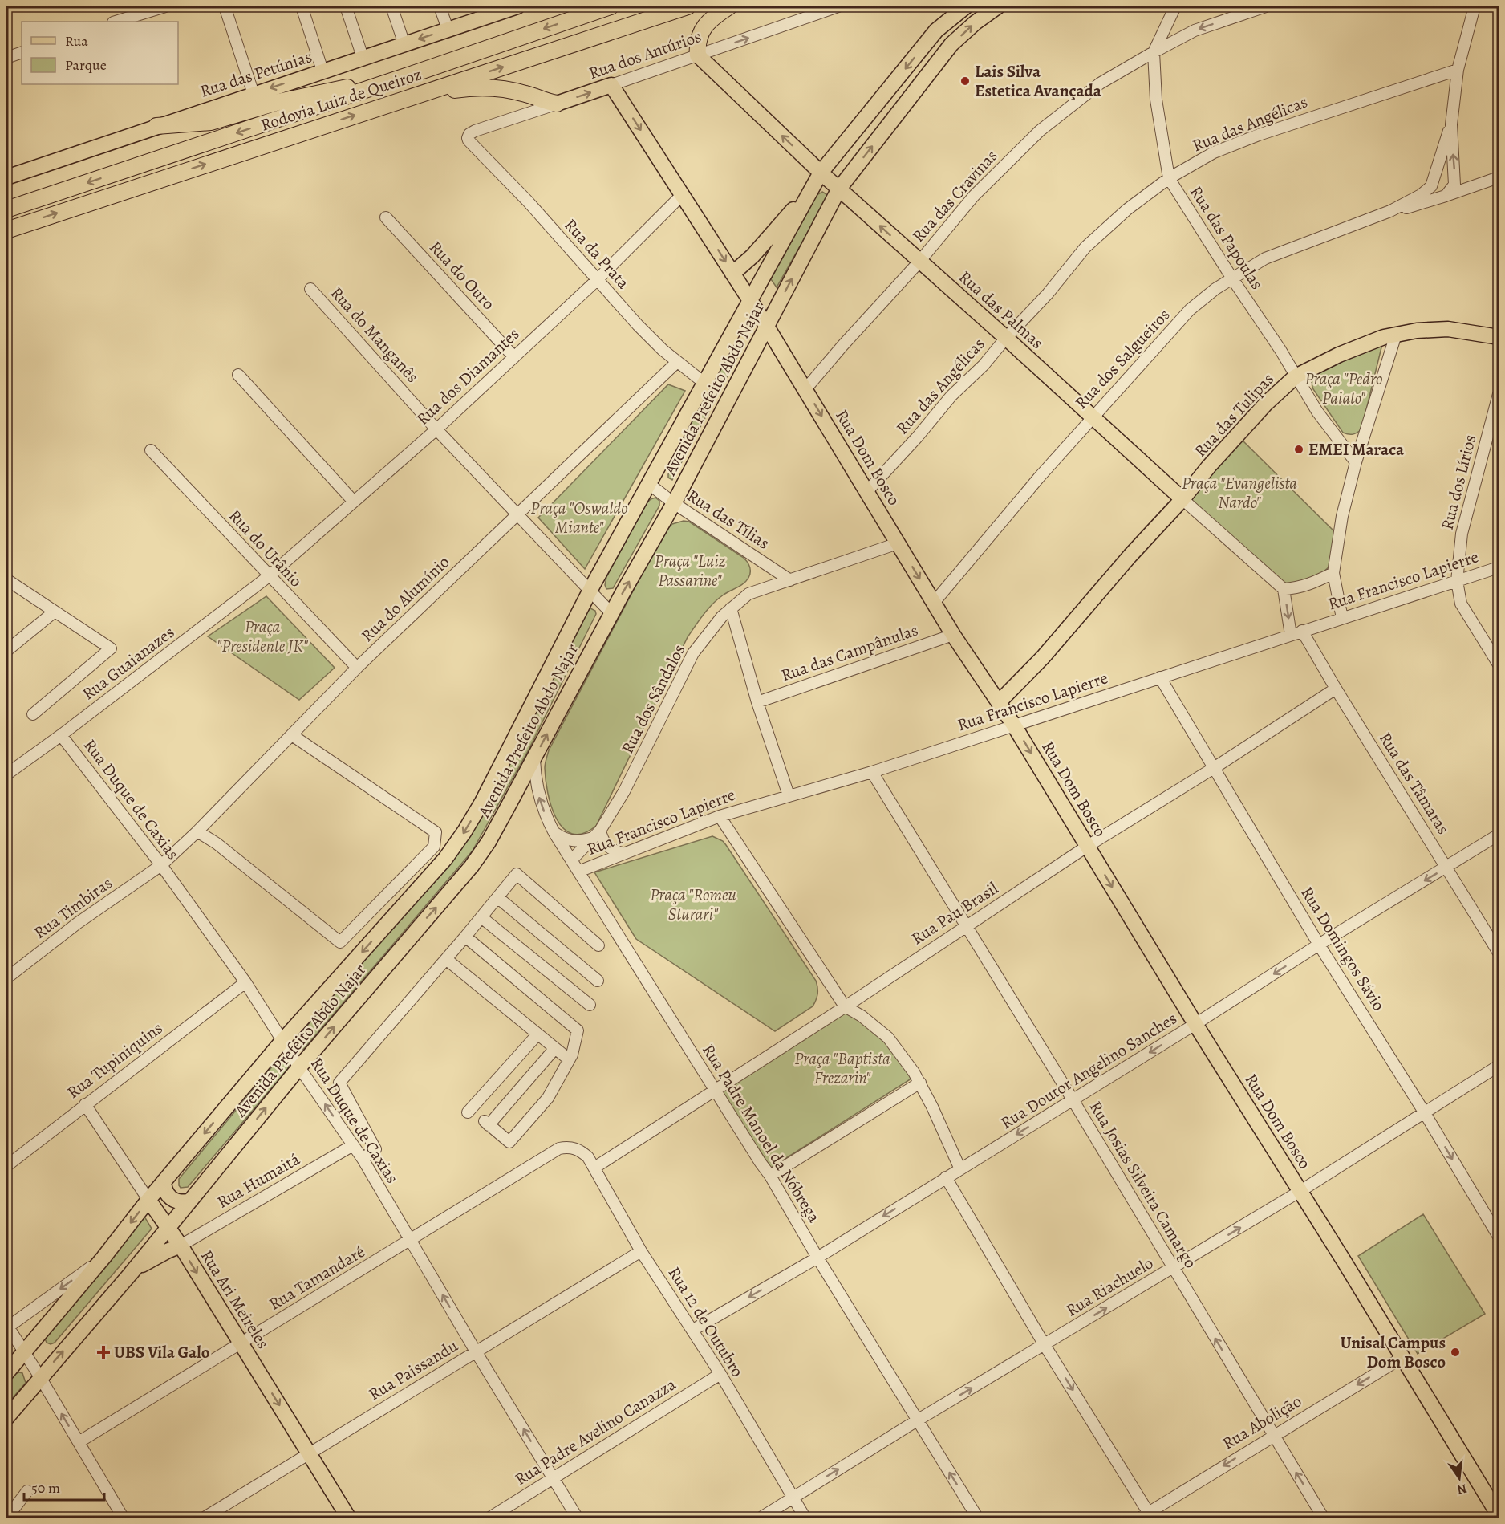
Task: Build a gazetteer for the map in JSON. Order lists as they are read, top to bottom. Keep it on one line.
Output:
{"streets":{"highway":["Rodovia Luiz de Queiroz"],"main road":["Rua dos Antúrios","Rua das Petúnias","Rua das Palmas","Avenida Prefeito Abdo Najar","Rua das Tulipas","Rua Dom Bosco","Rua Ari Meireles"],"street":["Rua das Angélicas","Rua das Cravinas","Rua das Papoulas","Rua da Prata","Rua do Ouro","Rua do Manganês","Rua dos Salgueiros","Rua dos Diamantes","Rua dos Lírios","Rua das Tílias","Rua do Urânio","Rua Francisco Lapierre","Rua do Alumínio","Rua das Campânulas","Rua Guaianazes","Rua dos Sândalos","Rua das Tâmaras","Rua Duque de Caxias","Rua Timbiras","Rua Pau Brasil","Rua Domingos Sávio","Rua Tupiniquins","Rua Doutor Angelino Sanches","Rua Padre Manoel da Nóbrega","Rua Humaitá","Rua Josias Silveira Camargo","Rua Tamandaré","Rua Riachuelo","Rua 12 de Outubro","Rua Paissandu","Rua Abolição","Rua Padre Avelino Canazza"]},"crossings":[["Rua dos Antúrios","Rua da Prata"],["Rua dos Antúrios","Rua das Palmas"],["Rua dos Antúrios","Rua Dom Bosco"],["Rua das Angélicas","Rua das Papoulas"],["Rua das Angélicas","Rua das Palmas"],["Rua das Angélicas","Rua Dom Bosco"],["Rua das Cravinas","Rua das Papoulas"],["Rua das Cravinas","Rua das Palmas"],["Rua das Cravinas","Rua Dom Bosco"],["Rua das Papoulas","Rua dos Salgueiros"],["Rua das Papoulas","Rua das Tulipas"],["Rua da Prata","Rua dos Diamantes"],["Rua da Prata","Avenida Prefeito Abdo Najar"],["Rua da Prata","Rua do Alumínio"],["Rua do Ouro","Rua dos Diamantes"],["Rua das Palmas","Rua dos Salgueiros"],["Rua das Palmas","Avenida Prefeito Abdo Najar"],["Rua das Palmas","Rua das Tulipas"],["Rua do Manganês","Rua dos Diamantes"],["Rua do Manganês","Avenida Prefeito Abdo Najar"],["Rua do Manganês","Rua do Alumínio"],["Rua dos Salgueiros","Rua Dom Bosco"],["Rua dos Diamantes","Rua Dom Bosco"],["Rua dos Diamantes","Rua do Urânio"],["Rua dos Diamantes","Rua Guaianazes"],["Avenida Prefeito Abdo Najar","Rua Dom Bosco"],["Avenida Prefeito Abdo Najar","Rua das Tílias"],["Avenida Prefeito Abdo Najar","Rua Duque de Caxias"],["Avenida Prefeito Abdo Najar","Rua Padre Manoel da Nóbrega"],["Avenida Prefeito Abdo Najar","Rua Ari Meireles"],["Rua das Tulipas","Rua Dom Bosco"],["Rua Dom Bosco","Rua Francisco Lapierre"],["Rua Dom Bosco","Rua das Campânulas"],["Rua Dom Bosco","Rua dos Sândalos"],["Rua Dom Bosco","Rua Pau Brasil"],["Rua Dom Bosco","Rua Doutor Angelino Sanches"],["Rua Dom Bosco","Rua Riachuelo"],["Rua Dom Bosco","Rua Abolição"],["Rua dos Lírios","Rua Francisco Lapierre"],["Rua das Tílias","Rua dos Sândalos"],["Rua do Urânio","Rua do Alumínio"],["Rua do Urânio","Rua Guaianazes"],["Rua Francisco Lapierre","Rua das Tâmaras"],["Rua Francisco Lapierre","Rua Domingos Sávio"],["Rua Francisco Lapierre","Rua Padre Manoel da Nóbrega"],["Rua Francisco Lapierre","Rua Josias Silveira Camargo"],["Rua do Alumínio","Rua Duque de Caxias"],["Rua do Alumínio","Rua Timbiras"],["Rua Guaianazes","Rua Duque de Caxias"],["Rua dos Sândalos","Rua Padre Manoel da Nóbrega"],["Rua das Tâmaras","Rua Pau Brasil"],["Rua das Tâmaras","Rua Doutor Angelino Sanches"],["Rua Duque de Caxias","Rua Timbiras"],["Rua Duque de Caxias","Rua Tupiniquins"],["Rua Duque de Caxias","Rua Humaitá"],["Rua Duque de Caxias","Rua Tamandaré"],["Rua Duque de Caxias","Rua Paissandu"],["Rua Duque de Caxias","Rua Padre Avelino Canazza"],["Rua Pau Brasil","Rua Domingos Sávio"],["Rua Pau Brasil","Rua Padre Manoel da Nóbrega"],["Rua Pau Brasil","Rua Josias Silveira Camargo"],["Rua Pau Brasil","Rua 12 de Outubro"],["Rua Domingos Sávio","Rua Doutor Angelino Sanches"],["Rua Domingos Sávio","Rua Riachuelo"],["Rua Tupiniquins","Rua Ari Meireles"],["Rua Doutor Angelino Sanches","Rua Padre Manoel da Nóbrega"],["Rua Doutor Angelino Sanches","Rua Josias Silveira Camargo"],["Rua Doutor Angelino Sanches","Rua 12 de Outubro"],["Rua Padre Manoel da Nóbrega","Rua Riachuelo"],["Rua Humaitá","Rua Ari Meireles"],["Rua Josias Silveira Camargo","Rua Riachuelo"],["Rua Josias Silveira Camargo","Rua Abolição"],["Rua Tamandaré","Rua Ari Meireles"],["Rua Tamandaré","Rua 12 de Outubro"],["Rua Riachuelo","Rua 12 de Outubro"],["Rua Ari Meireles","Rua Paissandu"],["Rua 12 de Outubro","Rua Paissandu"],["Rua 12 de Outubro","Rua Padre Avelino Canazza"]],"one_way":["Rua dos Antúrios","Rua das Palmas","Rua Dom Bosco","Rua Duque de Caxias","Rua Doutor Angelino Sanches","Rua Riachuelo","Rua Ari Meireles","Rua Abolição"],"parks":["Praça \"Pedro Paiato\"","Praça \"Evangelista Nardo\"","Praça \"Oswaldo Miante\"","Praça \"Luiz Passarine\"","Praça \"Presidente JK\"","Praça \"Romeu Sturari\"","Praça \"Baptista Frezarin\""],"places":{"other":["Lais Silva Estetica Avançada","EMEI Maraca","Unisal Campus Dom Bosco"],"health":["UBS Vila Galo"]},"legend":["Rua","Parque"],"scale_bar":"50 m","north":"bottom"}
